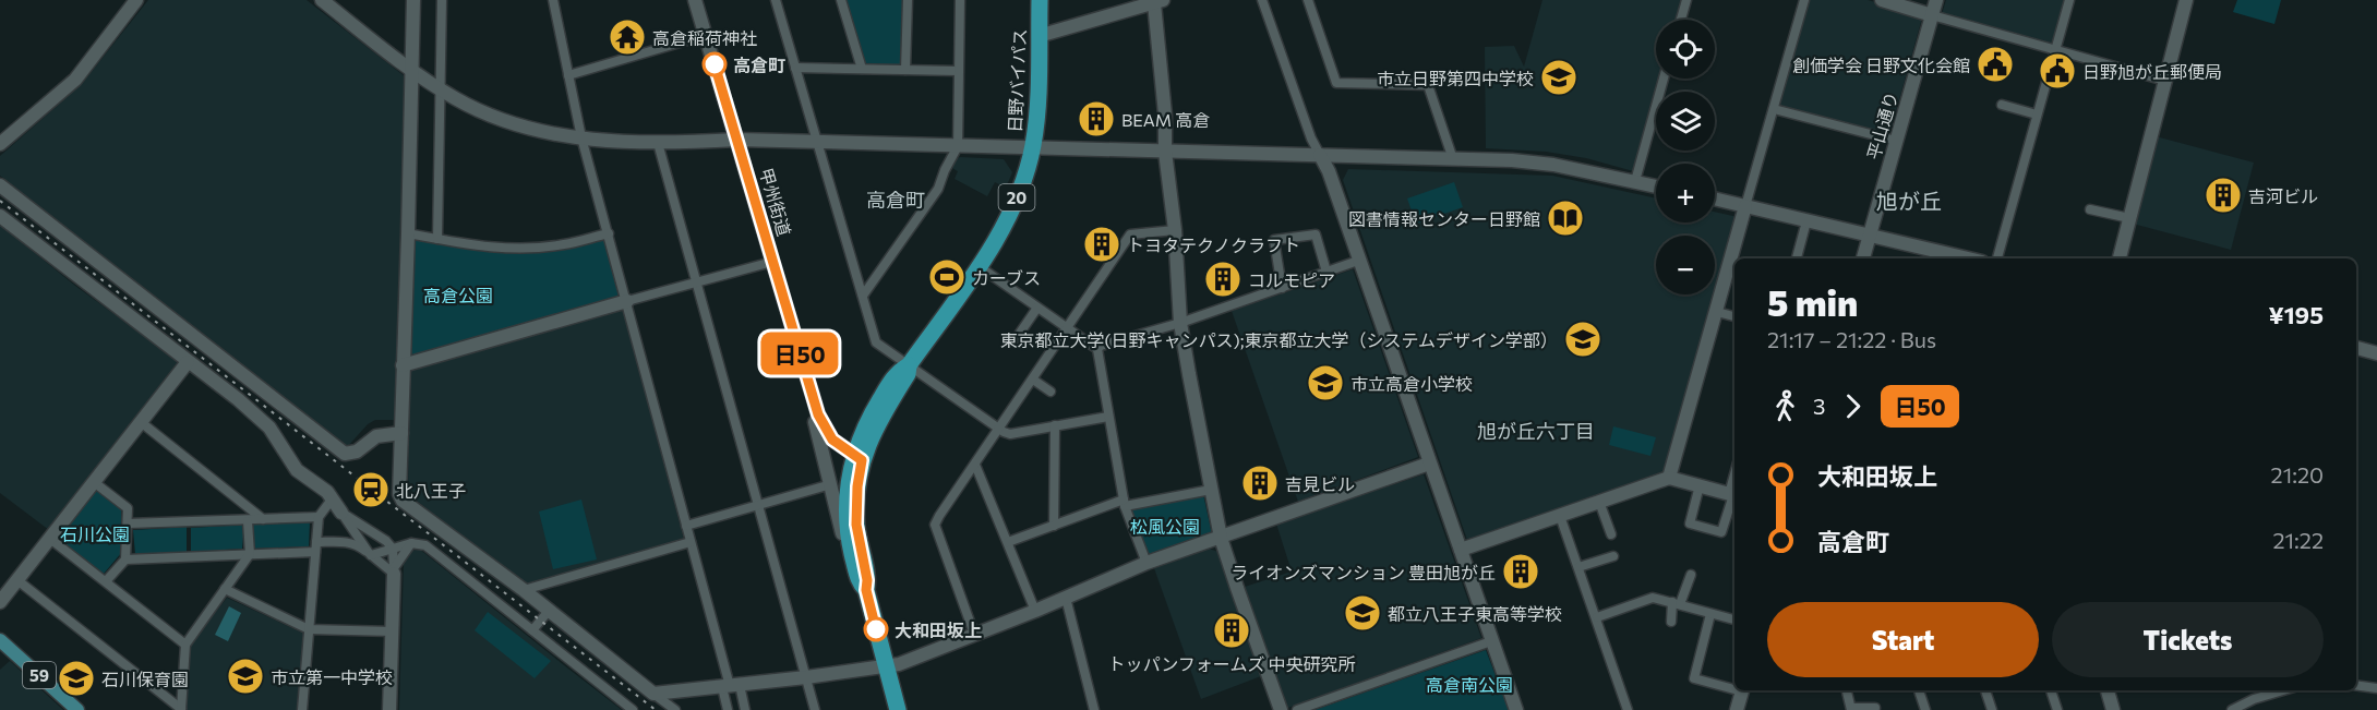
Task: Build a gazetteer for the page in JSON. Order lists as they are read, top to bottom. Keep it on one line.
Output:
{"streets":{"highway":["日野バイパス","20"],"main road":["59"],"street":["平山通り","甲州街道"]},"crossings":[["日野バイパス","20"],["日野バイパス","甲州街道"],["20","甲州街道"]],"districts":["高倉町","旭が丘","旭が丘六丁目"],"parks":["高倉公園","松風公園","石川公園","高倉南公園"],"places":{"temple":["高倉稲荷神社"],"other":["高倉町","大和田坂上"],"public building":["創価学会 日野文化会館","日野旭が丘郵便局"],"school or university":["市立日野第四中学校","東京都立大学(日野キャンパス);東京都立大学（システムデザイン学部）","市立高倉小学校","都立八王子東高等学校","市立第一中学校","石川保育園"],"building":["BEAM 高倉","吉河ビル","トヨタテクノクラフト","コルモピア","吉見ビル","ライオンズマンション 豊田旭が丘","トッパンフォームズ 中央研究所"],"library":["図書情報センター日野館"],"sports":["カーブス"],"station":["北八王子"]},"lines":["bus line 日50"],"page":{"on_map":"日50","map_buttons":["+","−"],"heading":["5 min","21:17 – 21:22 · Bus","¥195"],"legs":["3","日50"],"list":[{"name":"大和田坂上","value":"21:20"},{"name":"高倉町","value":"21:22"}],"buttons":["Start","Tickets"]}}
